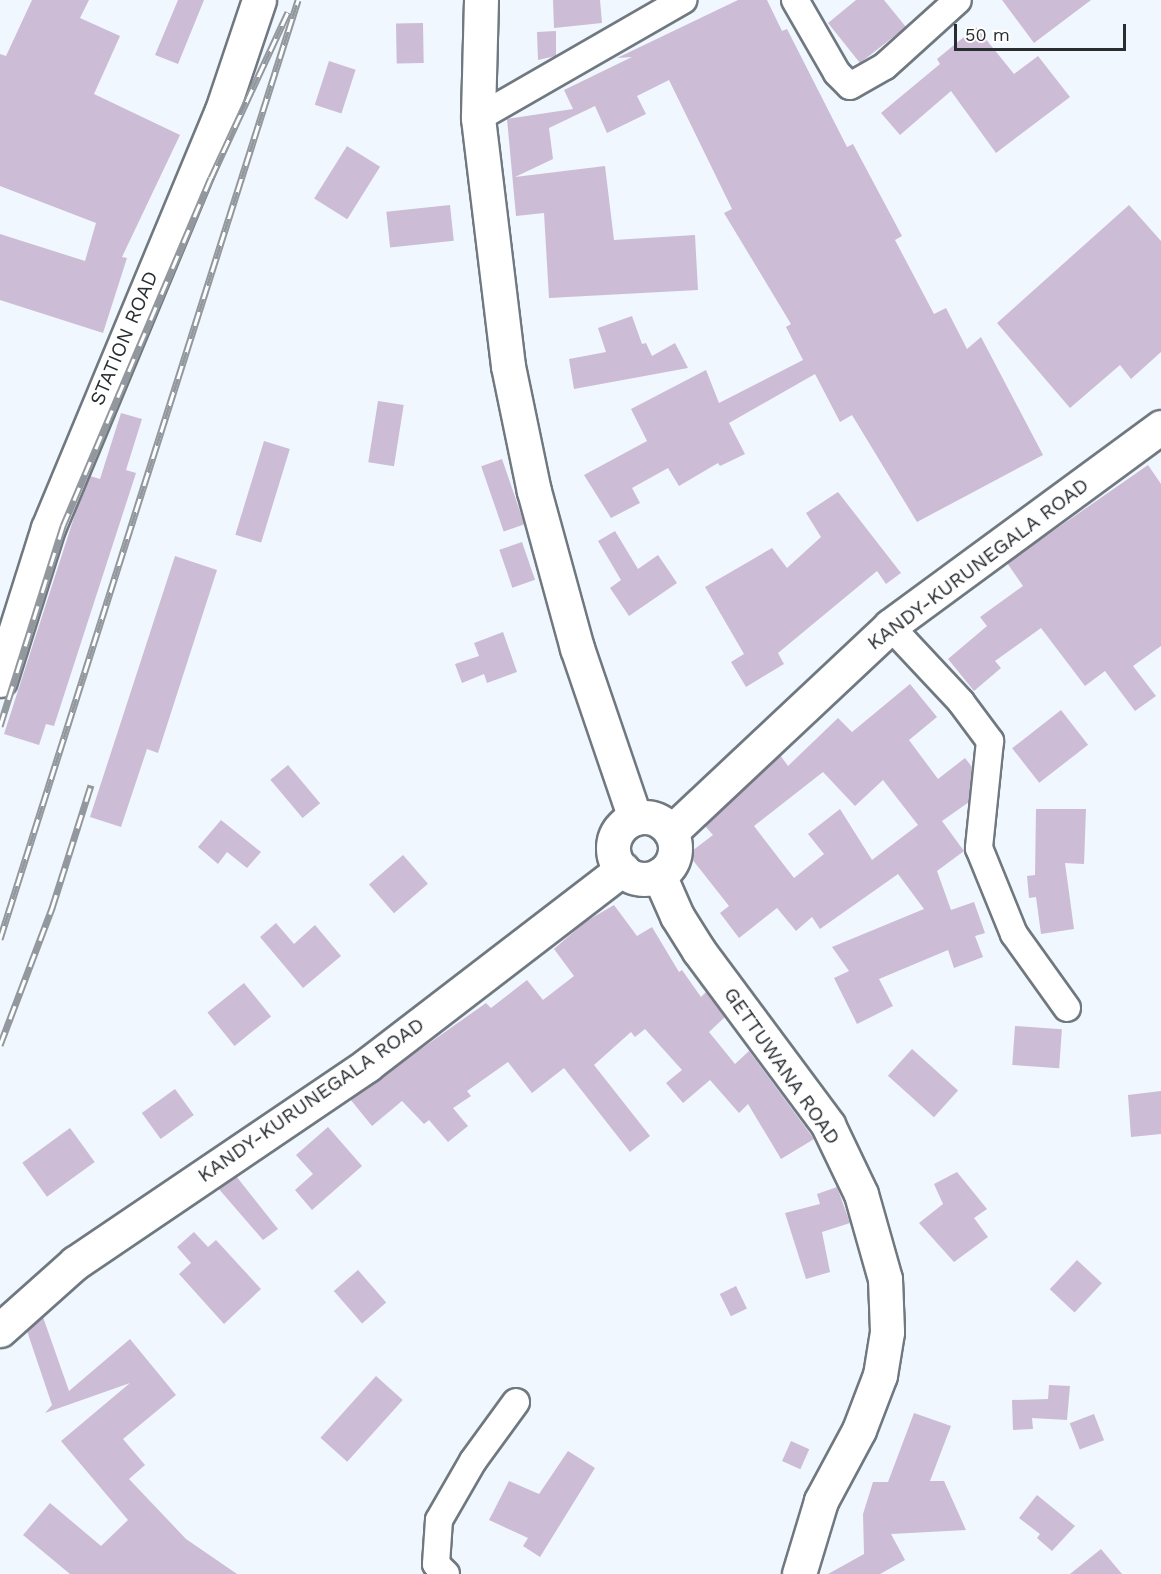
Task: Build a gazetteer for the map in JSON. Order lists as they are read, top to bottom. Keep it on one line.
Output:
{"streets":{"main road":["STATION ROAD","KANDY-KURUNEGALA ROAD","GETTUWANA ROAD"]},"crossings":[["KANDY-KURUNEGALA ROAD","GETTUWANA ROAD"]],"scale_bar":"50 m"}
